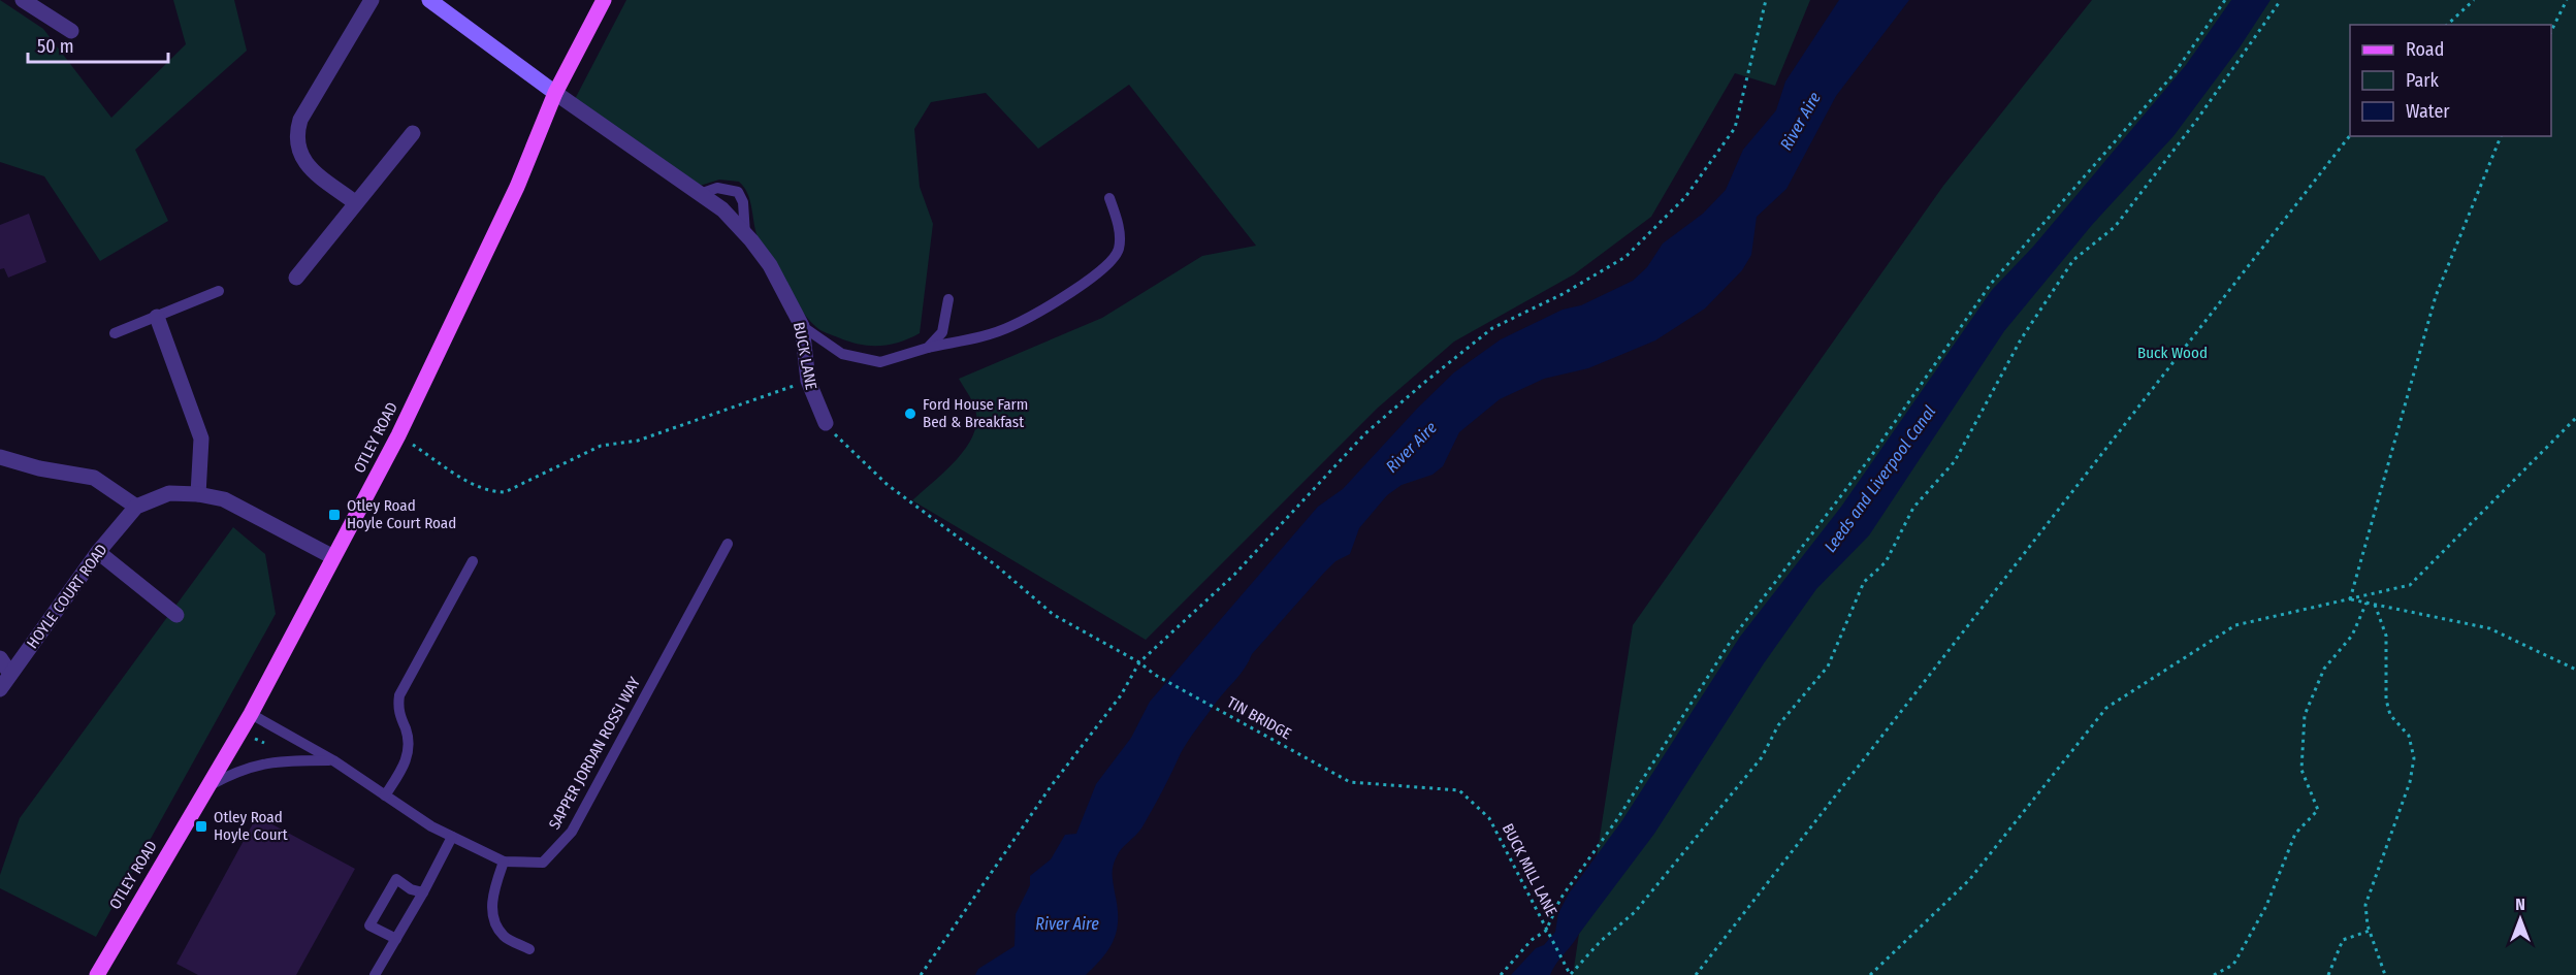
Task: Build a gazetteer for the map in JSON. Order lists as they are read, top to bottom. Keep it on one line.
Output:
{"streets":{"main road":["OTLEY ROAD"],"street":["BUCK LANE","HOYLE COURT ROAD"],"lane":["SAPPER JORDAN ROSSI WAY"],"path":["TIN BRIDGE","BUCK MILL LANE"]},"crossings":[["BUCK LANE","OTLEY ROAD"],["OTLEY ROAD","HOYLE COURT ROAD"],["OTLEY ROAD","SAPPER JORDAN ROSSI WAY"],["TIN BRIDGE","BUCK MILL LANE"]],"water":["River Aire","Leeds and Liverpool Canal"],"parks":["Buck Wood"],"places":{"other":["Ford House Farm Bed & Breakfast"],"transit":["Otley Road Hoyle Court Road","Otley Road Hoyle Court"]},"legend":["Road","Park","Water"],"scale_bar":"50 m","north":"top"}
